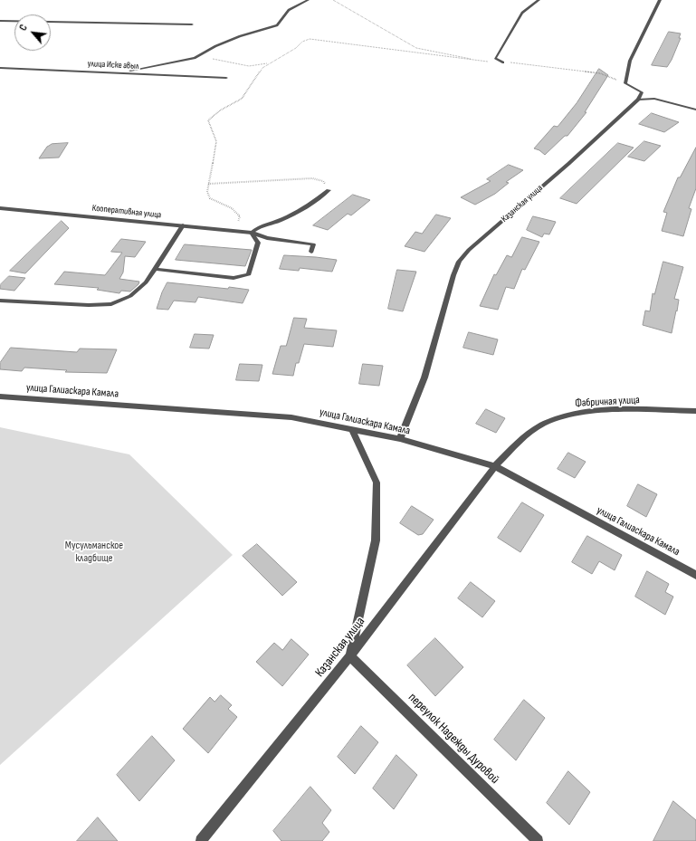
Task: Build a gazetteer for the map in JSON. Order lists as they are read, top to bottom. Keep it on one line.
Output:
{"streets":{"street":["улица Иске авыл","Казанская улица","Кооперативная улица","улица Галиаскара Камала","Фабричная улица","переулок Надежды Дуровой"]},"crossings":[["Казанская улица","улица Галиаскара Камала"],["Казанская улица","Фабричная улица"],["Казанская улица","переулок Надежды Дуровой"],["улица Галиаскара Камала","Фабричная улица"]],"parks":["Мусульманское кладбище"],"north":"top left"}
